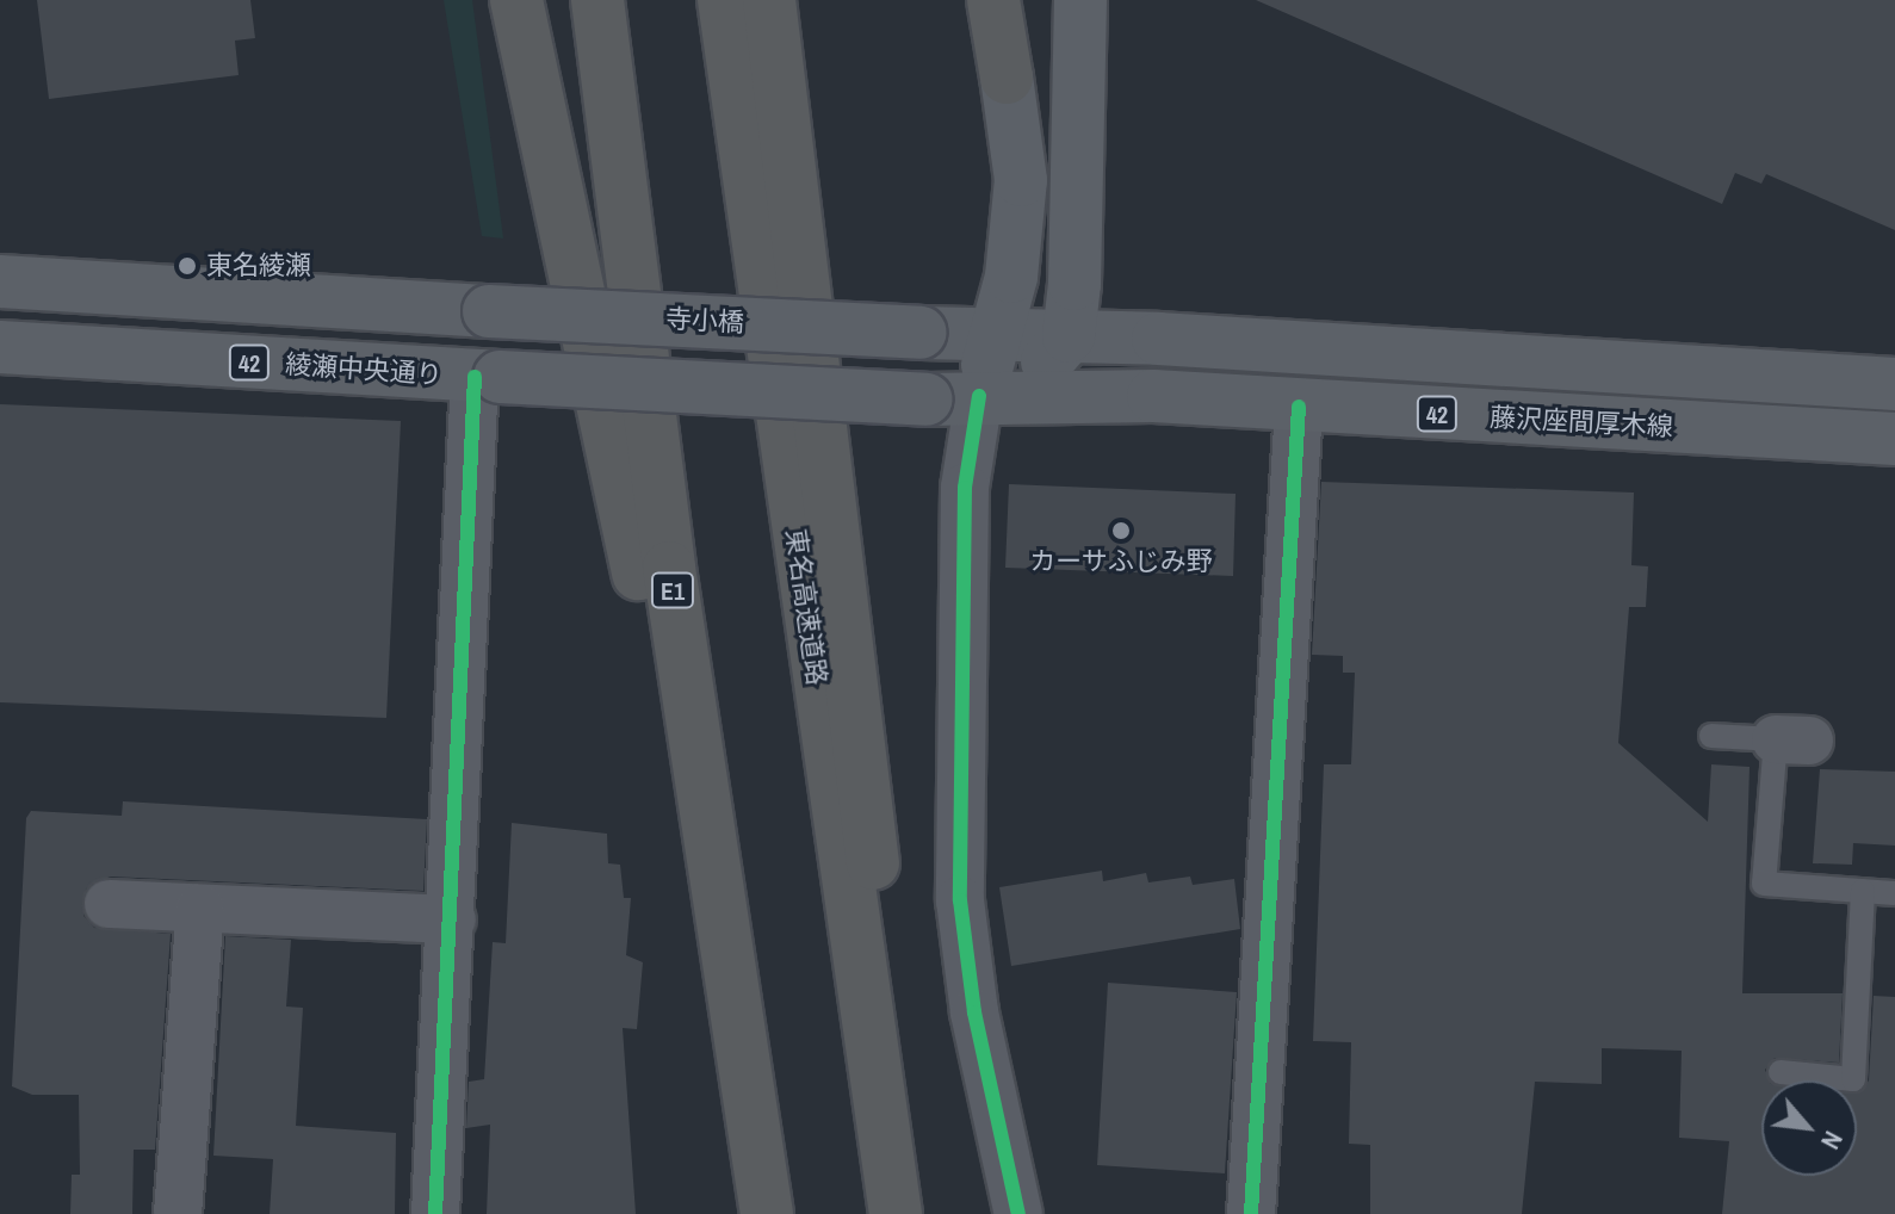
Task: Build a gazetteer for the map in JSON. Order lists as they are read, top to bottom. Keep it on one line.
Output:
{"streets":{"highway":["E1","東名高速道路"],"main road":["寺小橋","42","綾瀬中央通り","藤沢座間厚木線"]},"crossings":[["寺小橋","42"],["綾瀬中央通り","藤沢座間厚木線"]],"places":["東名綾瀬","カーサふじみ野"],"north":"bottom right"}
